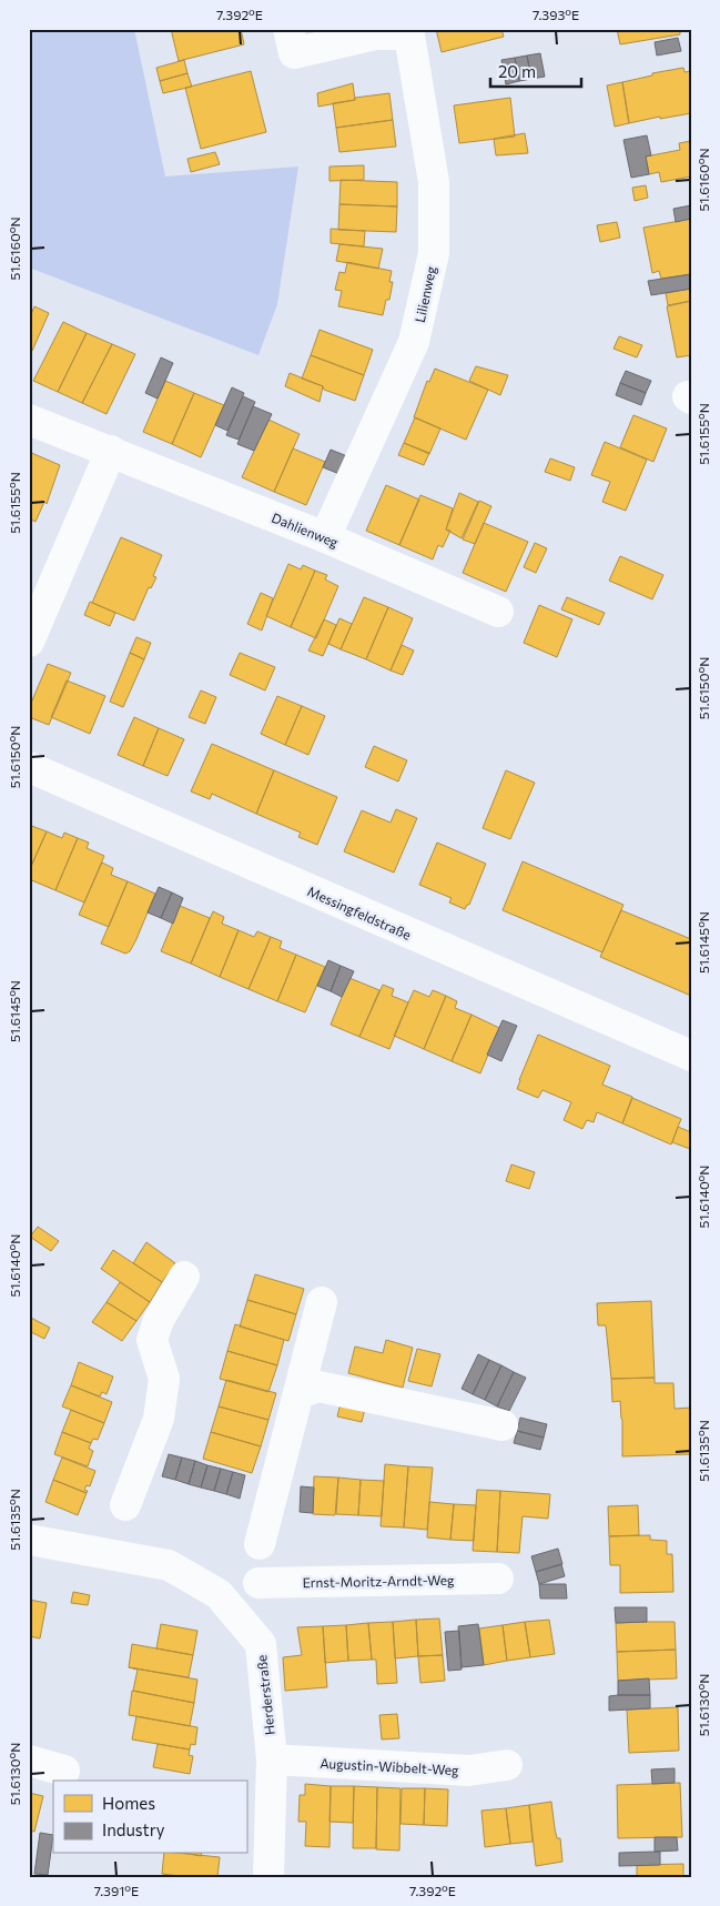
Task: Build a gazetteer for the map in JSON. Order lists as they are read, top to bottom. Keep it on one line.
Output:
{"streets":{"street":["Lilienweg","Dahlienweg","Messingfeldstraße","Ernst-Moritz-Arndt-Weg","Herderstraße","Augustin-Wibbelt-Weg"]},"crossings":[["Lilienweg","Dahlienweg"],["Herderstraße","Augustin-Wibbelt-Weg"]],"legend":["Homes","Industry"],"scale_bar":"20 m","coordinates":["7.392°E","7.393°E","51.6160°N","51.6155°N","51.6150°N","51.6145°N","51.6140°N","51.6135°N","51.6130°N","7.391°E"]}
